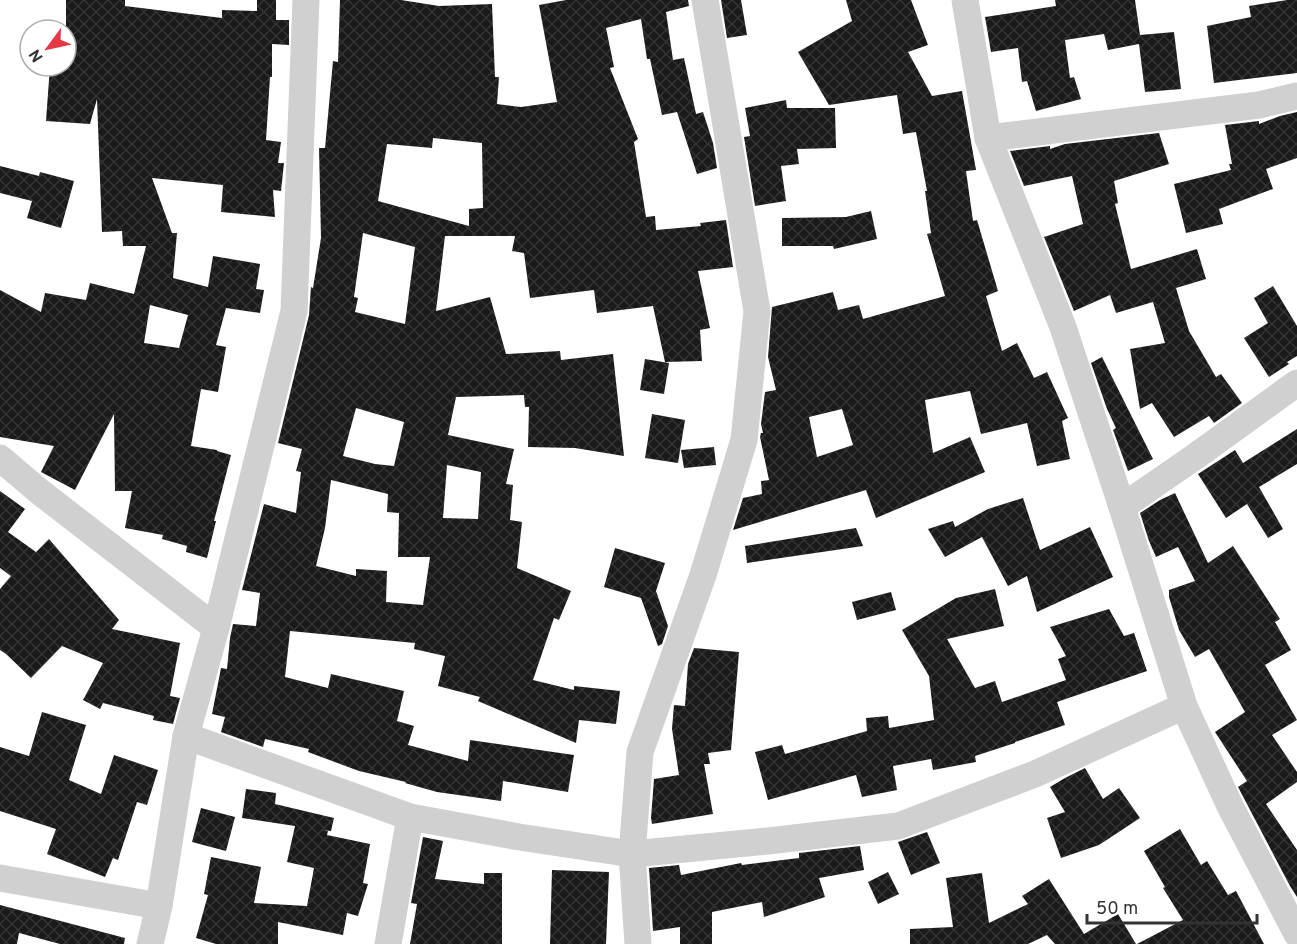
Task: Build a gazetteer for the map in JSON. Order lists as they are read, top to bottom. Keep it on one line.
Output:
{"scale_bar":"50 m","north":"bottom left"}
